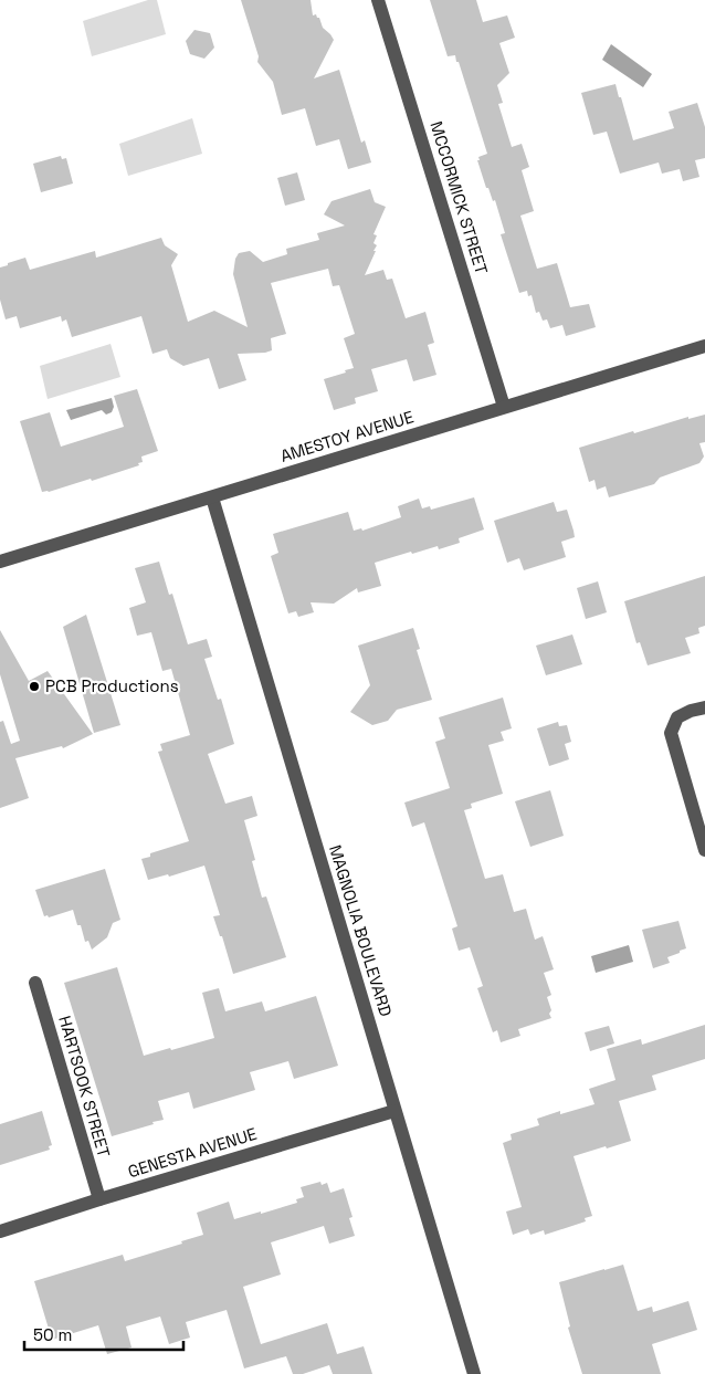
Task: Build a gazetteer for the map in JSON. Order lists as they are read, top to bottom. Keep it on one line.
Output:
{"streets":{"street":["MCCORMICK STREET","AMESTOY AVENUE","MAGNOLIA BOULEVARD","HARTSOOK STREET","GENESTA AVENUE"]},"crossings":[["MCCORMICK STREET","AMESTOY AVENUE"],["AMESTOY AVENUE","MAGNOLIA BOULEVARD"],["MAGNOLIA BOULEVARD","GENESTA AVENUE"],["HARTSOOK STREET","GENESTA AVENUE"]],"places":["PCB Productions"],"scale_bar":"50 m"}
